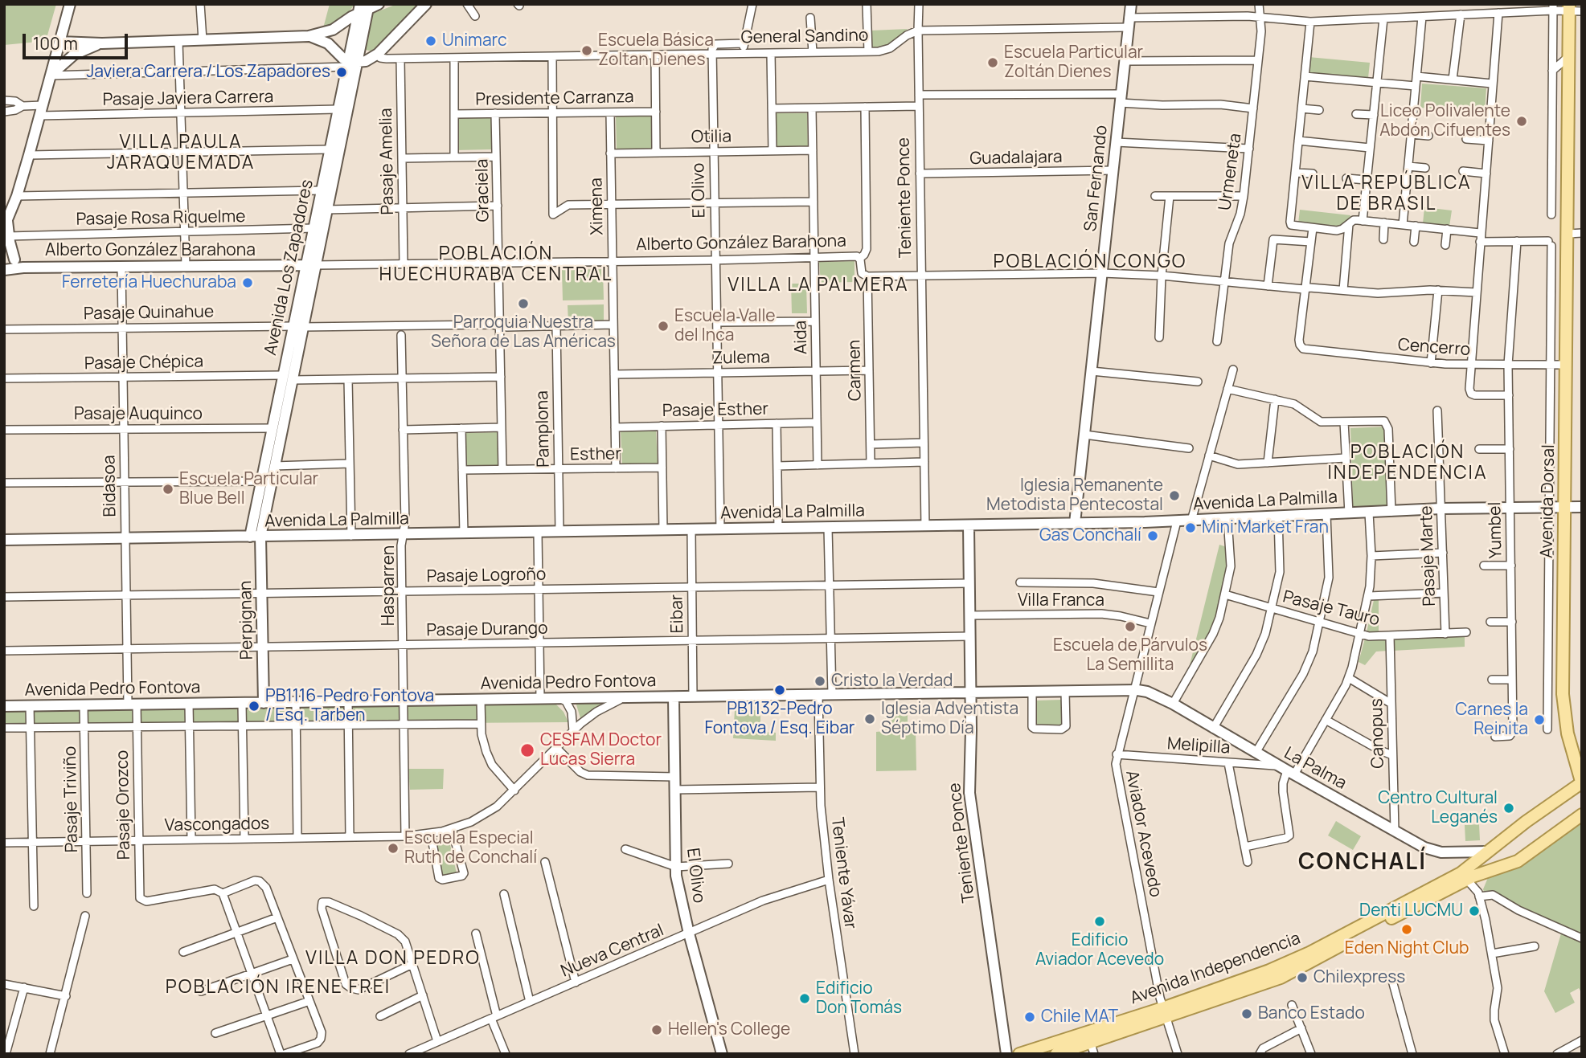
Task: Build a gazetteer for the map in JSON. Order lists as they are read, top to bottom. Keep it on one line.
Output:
{"streets":{"main road":["General Sandino","San Fernando","El Olivo","Teniente Ponce","Alberto González Barahona","Avenida Los Zapadores","Avenida La Palmilla","Avenida Dorsal","Perpignan","Avenida Pedro Fontova","La Palma","Avenida Independencia"],"street":["Pasaje Javiera Carrera","Presidente Carranza","Otilia","Guadalajara","Pasaje Amelia","Urmeneta","Graciela","Ximena","Pasaje Rosa Riquelme","Pasaje Quinahue","Aida","Cencerro","Zulema","Pasaje Chépica","Carmen","Pasaje Esther","Pasaje Auquinco","Pamplona","Esther","Bidasoa","Yumbel","Pasaje Marte","Pasaje Logroño","Hasparren","Villa Franca","Pasaje Tauro","Eibar","Pasaje Durango","Canopus","Melipilla","Pasaje Triviño","Pasaje Orozco","Vascongados","Aviador Acevedo","Teniente Yávar","Nueva Central"]},"crossings":[["General Sandino","Pasaje Amelia"],["General Sandino","Urmeneta"],["General Sandino","San Fernando"],["General Sandino","Graciela"],["General Sandino","El Olivo"],["General Sandino","Teniente Ponce"],["General Sandino","Avenida Los Zapadores"],["General Sandino","Avenida Dorsal"],["Pasaje Javiera Carrera","Avenida Los Zapadores"],["Presidente Carranza","Graciela"],["Presidente Carranza","Ximena"],["Otilia","El Olivo"],["Otilia","Ximena"],["Otilia","Aida"],["Guadalajara","San Fernando"],["Guadalajara","Teniente Ponce"],["Pasaje Amelia","Alberto González Barahona"],["San Fernando","Avenida La Palmilla"],["Graciela","Alberto González Barahona"],["Graciela","Pasaje Quinahue"],["Graciela","Pasaje Chépica"],["Graciela","Esther"],["El Olivo","Alberto González Barahona"],["El Olivo","Zulema"],["El Olivo","Pasaje Esther"],["El Olivo","Avenida La Palmilla"],["El Olivo","Avenida Pedro Fontova"],["El Olivo","Nueva Central"],["Teniente Ponce","Avenida La Palmilla"],["Teniente Ponce","Pasaje Logroño"],["Teniente Ponce","Villa Franca"],["Teniente Ponce","Pasaje Durango"],["Teniente Ponce","Avenida Pedro Fontova"],["Ximena","Alberto González Barahona"],["Ximena","Pasaje Quinahue"],["Ximena","Zulema"],["Ximena","Pasaje Esther"],["Ximena","Esther"],["Pasaje Rosa Riquelme","Avenida Los Zapadores"],["Alberto González Barahona","Avenida Los Zapadores"],["Alberto González Barahona","Aida"],["Alberto González Barahona","Carmen"],["Alberto González Barahona","Bidasoa"],["Avenida Los Zapadores","Pasaje Quinahue"],["Avenida Los Zapadores","Pasaje Chépica"],["Avenida Los Zapadores","Pasaje Auquinco"],["Avenida Los Zapadores","Avenida La Palmilla"],["Avenida Los Zapadores","Perpignan"],["Pasaje Quinahue","Pamplona"],["Pasaje Quinahue","Bidasoa"],["Aida","Zulema"],["Aida","Pasaje Esther"],["Cencerro","Avenida Dorsal"],["Cencerro","Yumbel"],["Zulema","Carmen"],["Pasaje Chépica","Bidasoa"],["Pasaje Chépica","Hasparren"],["Pasaje Auquinco","Bidasoa"],["Pamplona","Esther"],["Pamplona","Avenida La Palmilla"],["Bidasoa","Avenida La Palmilla"],["Bidasoa","Pasaje Logroño"],["Bidasoa","Pasaje Durango"],["Bidasoa","Avenida Pedro Fontova"],["Bidasoa","Pasaje Orozco"],["Avenida La Palmilla","Avenida Dorsal"],["Avenida La Palmilla","Yumbel"],["Avenida La Palmilla","Pasaje Marte"],["Avenida La Palmilla","Hasparren"],["Avenida La Palmilla","Eibar"],["Avenida La Palmilla","Perpignan"],["Avenida La Palmilla","Aviador Acevedo"],["Avenida Dorsal","Yumbel"],["Avenida Dorsal","Avenida Independencia"],["Pasaje Marte","Pasaje Tauro"],["Pasaje Logroño","Hasparren"],["Pasaje Logroño","Eibar"],["Pasaje Logroño","Perpignan"],["Hasparren","Pasaje Durango"],["Hasparren","Avenida Pedro Fontova"],["Hasparren","Vascongados"],["Villa Franca","Aviador Acevedo"],["Pasaje Tauro","Canopus"],["Eibar","Pasaje Durango"],["Eibar","Avenida Pedro Fontova"],["Perpignan","Pasaje Durango"],["Perpignan","Avenida Pedro Fontova"],["Avenida Pedro Fontova","La Palma"],["Avenida Pedro Fontova","Pasaje Triviño"],["Avenida Pedro Fontova","Pasaje Orozco"],["Avenida Pedro Fontova","Vascongados"],["Avenida Pedro Fontova","Aviador Acevedo"],["Avenida Pedro Fontova","Teniente Yávar"],["Canopus","La Palma"],["Melipilla","La Palma"],["Melipilla","Aviador Acevedo"],["La Palma","Aviador Acevedo"],["La Palma","Avenida Independencia"],["Pasaje Triviño","Vascongados"],["Pasaje Orozco","Vascongados"],["Aviador Acevedo","Avenida Independencia"],["Teniente Yávar","Nueva Central"]],"districts":["VILLA PAULA JARAQUEMADA","VILLA REPÚBLICA DE BRASIL","POBLACIÓN HUECHURABA CENTRAL","POBLACIÓN CONGO","VILLA LA PALMERA","POBLACIÓN INDEPENDENCIA","CONCHALÍ","VILLA DON PEDRO","POBLACIÓN IRENE FREI"],"places":["Unimarc","Escuela Básica Zoltan Dienes","Escuela Particular Zoltán Dienes","Javiera Carrera / Los Zapadores","Liceo Polivalente Abdón Cifuentes","Ferretería Huechuraba","Parroquia Nuestra Señora de Las Américas","Escuela Valle del Inca","Escuela Particular Blue Bell","Iglesia Remanente Metodista Pentecostal","Mini Market Fran","Gas Conchalí","Escuela de Párvulos La Semillita","Cristo la Verdad","PB1132-Pedro Fontova / Esq. Eibar","PB1116-Pedro Fontova / Esq. Tarben","Iglesia Adventista Séptimo Día","Carnes la Reinita","CESFAM Doctor Lucas Sierra","Centro Cultural Leganés","Escuela Especial Ruth de Conchalí","Denti LUCMU","Edificio Aviador Acevedo","Eden Night Club","Chilexpress","Edificio Don Tomás","Banco Estado","Chile MAT","Hellen's College"],"scale_bar":"100 m"}
